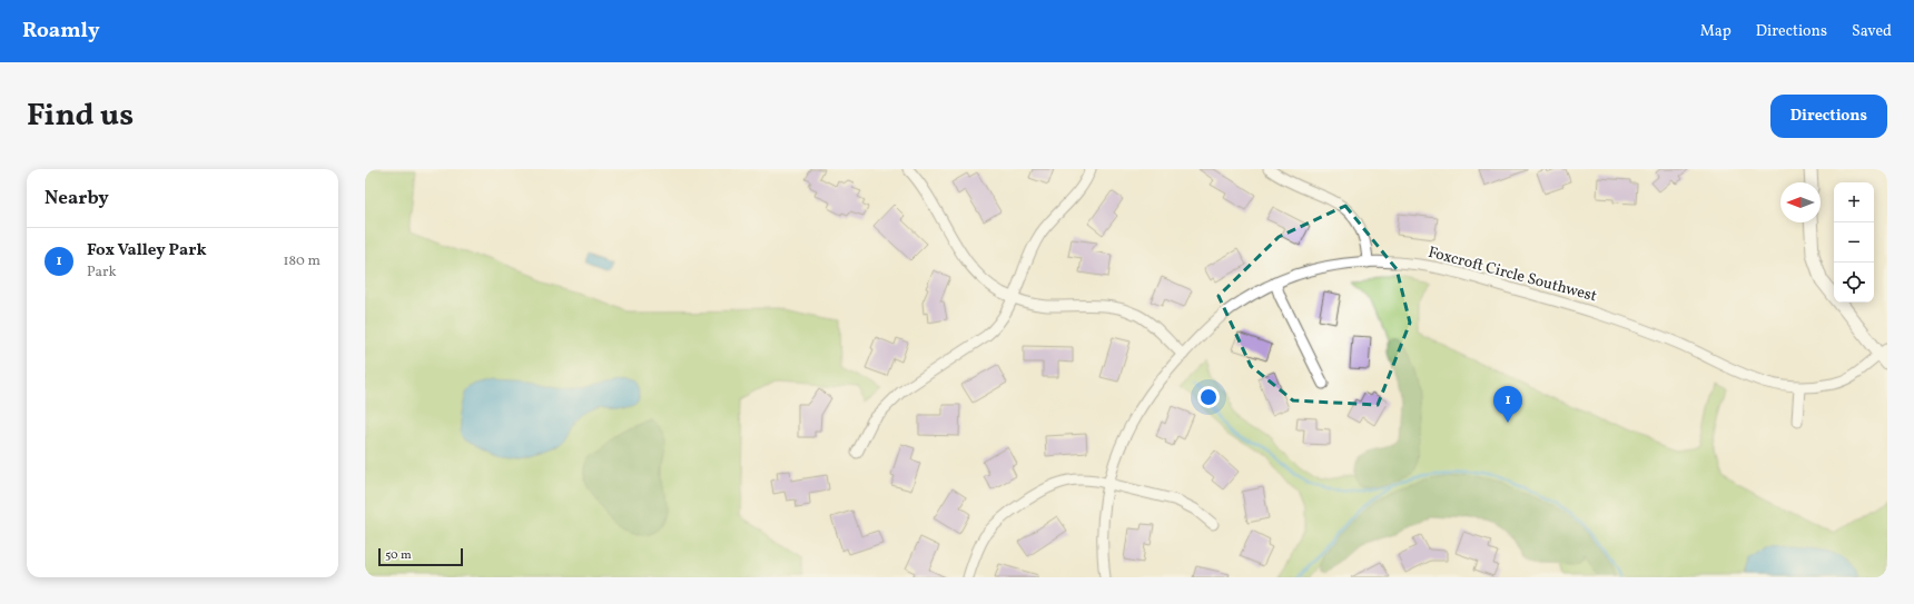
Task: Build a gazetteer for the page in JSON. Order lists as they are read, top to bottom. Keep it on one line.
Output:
{"streets":{"street":["Foxcroft Circle Southwest"]},"scale_bar":"50 m","north":"left","page":{"header":"Roamly","nav":["Map","Directions","Saved"],"title":"Find us","buttons":"Directions","heading":"Nearby","map_buttons":["+","−"],"list":[{"mark":"1","name":"Fox Valley Park","note":"Park","value":"180 m"}],"pins":"1","scale":"50 m"}}
